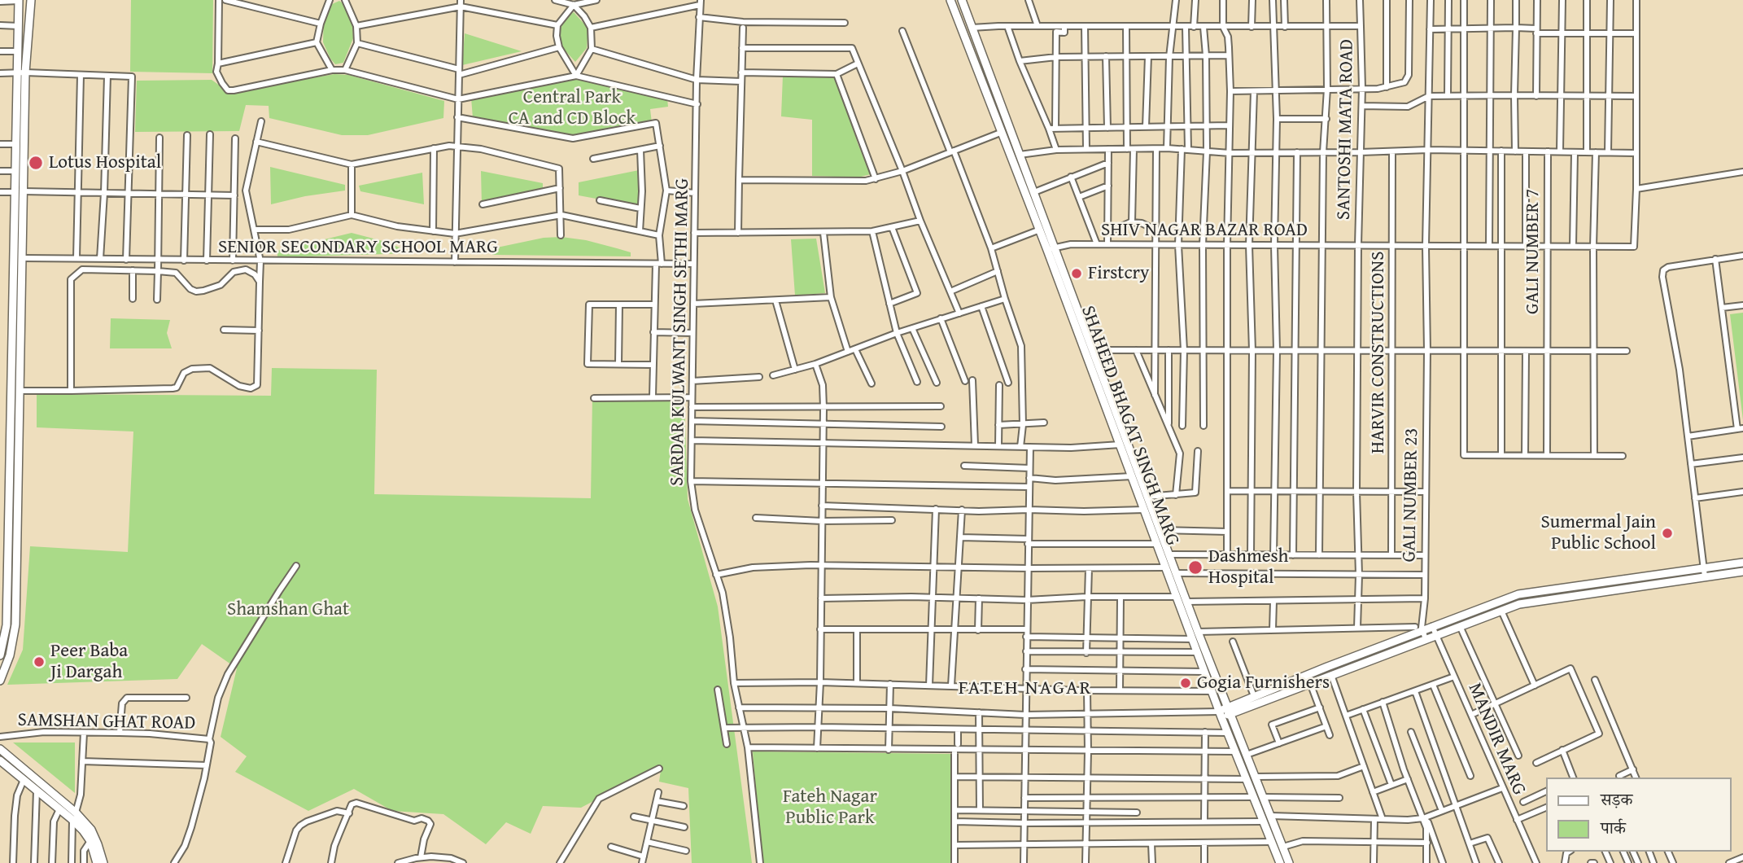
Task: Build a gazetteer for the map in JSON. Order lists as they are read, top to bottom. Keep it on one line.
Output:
{"streets":{"street":["SANTOSHI MATA ROAD","SHIV NAGAR BAZAR ROAD","SENIOR SECONDARY SCHOOL MARG","GALI NUMBER 7","SARDAR KULWANT SINGH SETHI MARG","HARVIR CONSTRUCTIONS","SHAHEED BHAGAT SINGH MARG","GALI NUMBER 23","SAMSHAN GHAT ROAD","MANDIR MARG"]},"crossings":[["SANTOSHI MATA ROAD","SHIV NAGAR BAZAR ROAD"],["SANTOSHI MATA ROAD","SHAHEED BHAGAT SINGH MARG"],["SHIV NAGAR BAZAR ROAD","GALI NUMBER 7"],["SHIV NAGAR BAZAR ROAD","HARVIR CONSTRUCTIONS"],["SHIV NAGAR BAZAR ROAD","SHAHEED BHAGAT SINGH MARG"],["SHIV NAGAR BAZAR ROAD","GALI NUMBER 23"],["SENIOR SECONDARY SCHOOL MARG","SARDAR KULWANT SINGH SETHI MARG"]],"districts":["FATEH NAGAR"],"parks":["Central Park CA and CD Block","Shamshan Ghat","Fateh Nagar Public Park"],"places":["Lotus Hospital","Firstcry","Sumermal Jain Public School","Dashmesh Hospital","Peer Baba Ji Dargah","Gogia Furnishers"],"legend":["सड़क","पार्क"]}
